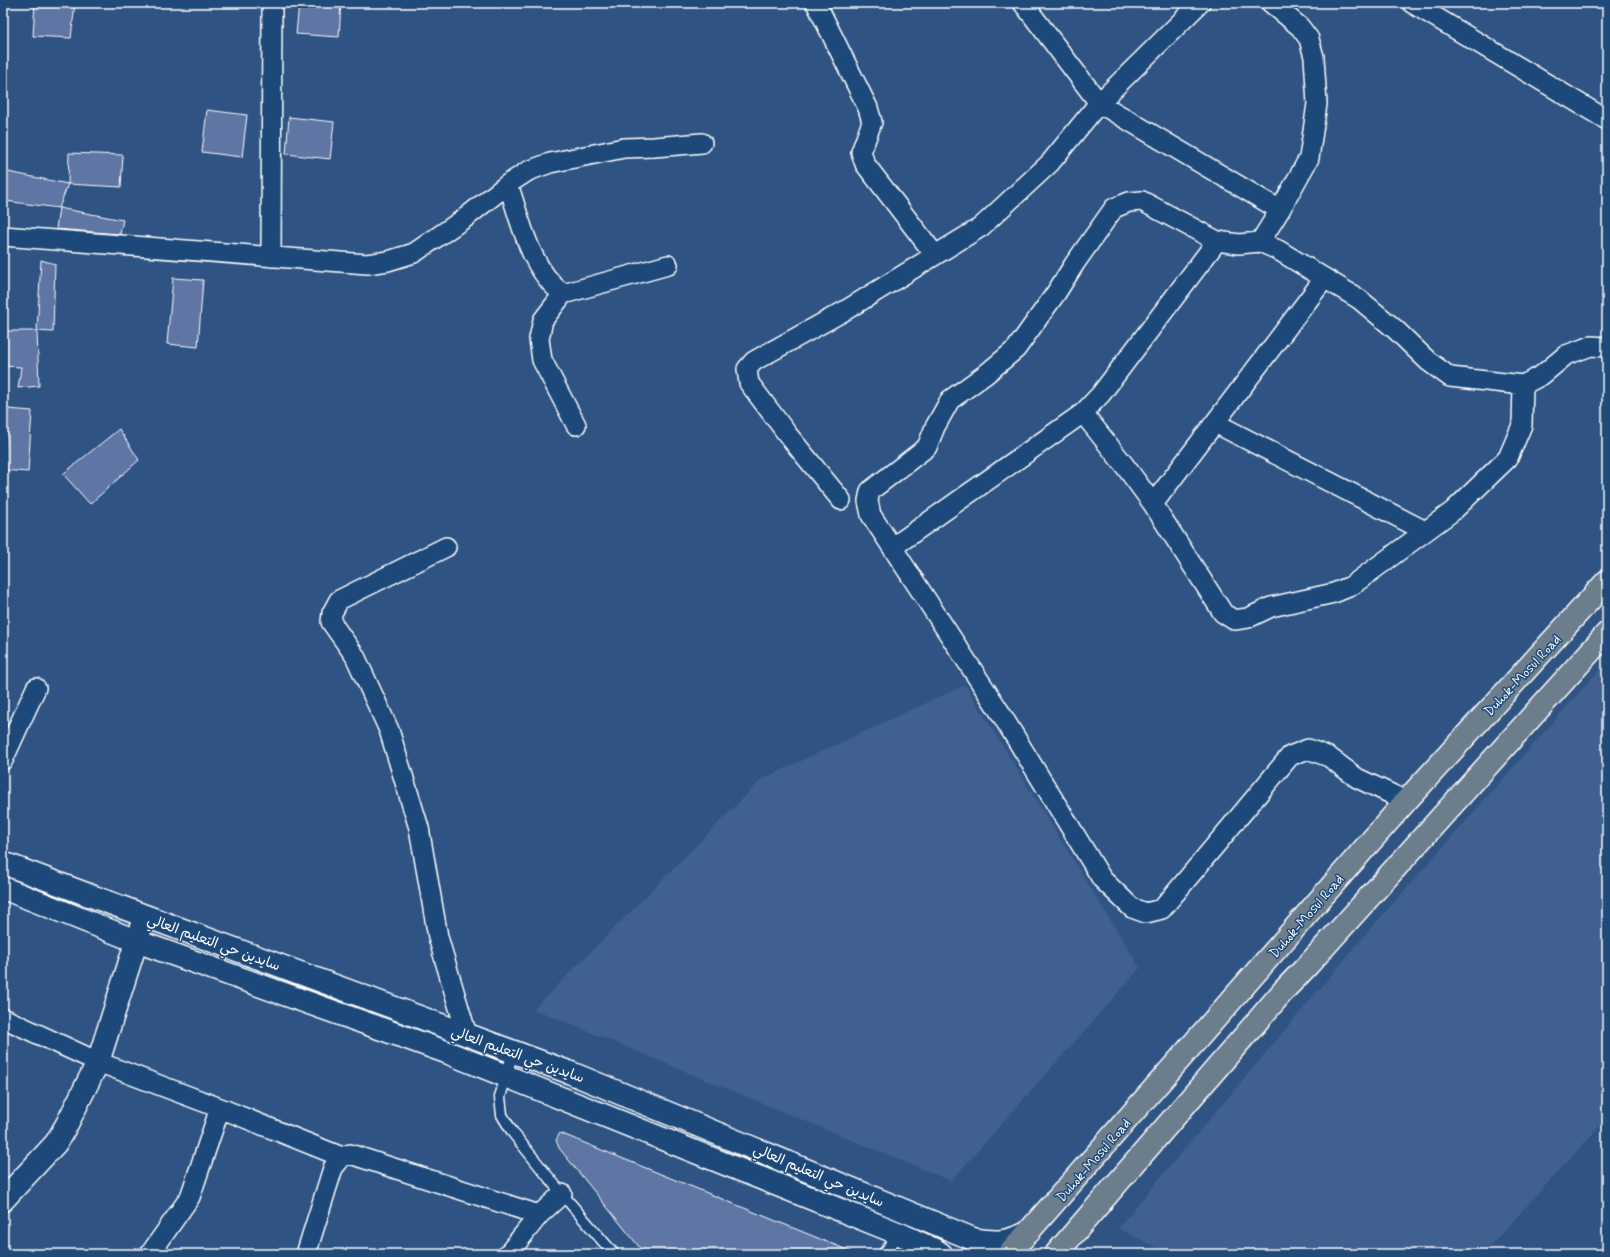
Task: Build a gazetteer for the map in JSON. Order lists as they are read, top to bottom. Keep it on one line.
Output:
{"streets":{"highway":["Duhok-Mosul Road"],"main road":["سايدين حي التعليم العالي"]},"crossings":[["Duhok-Mosul Road","سايدين حي التعليم العالي"]]}
